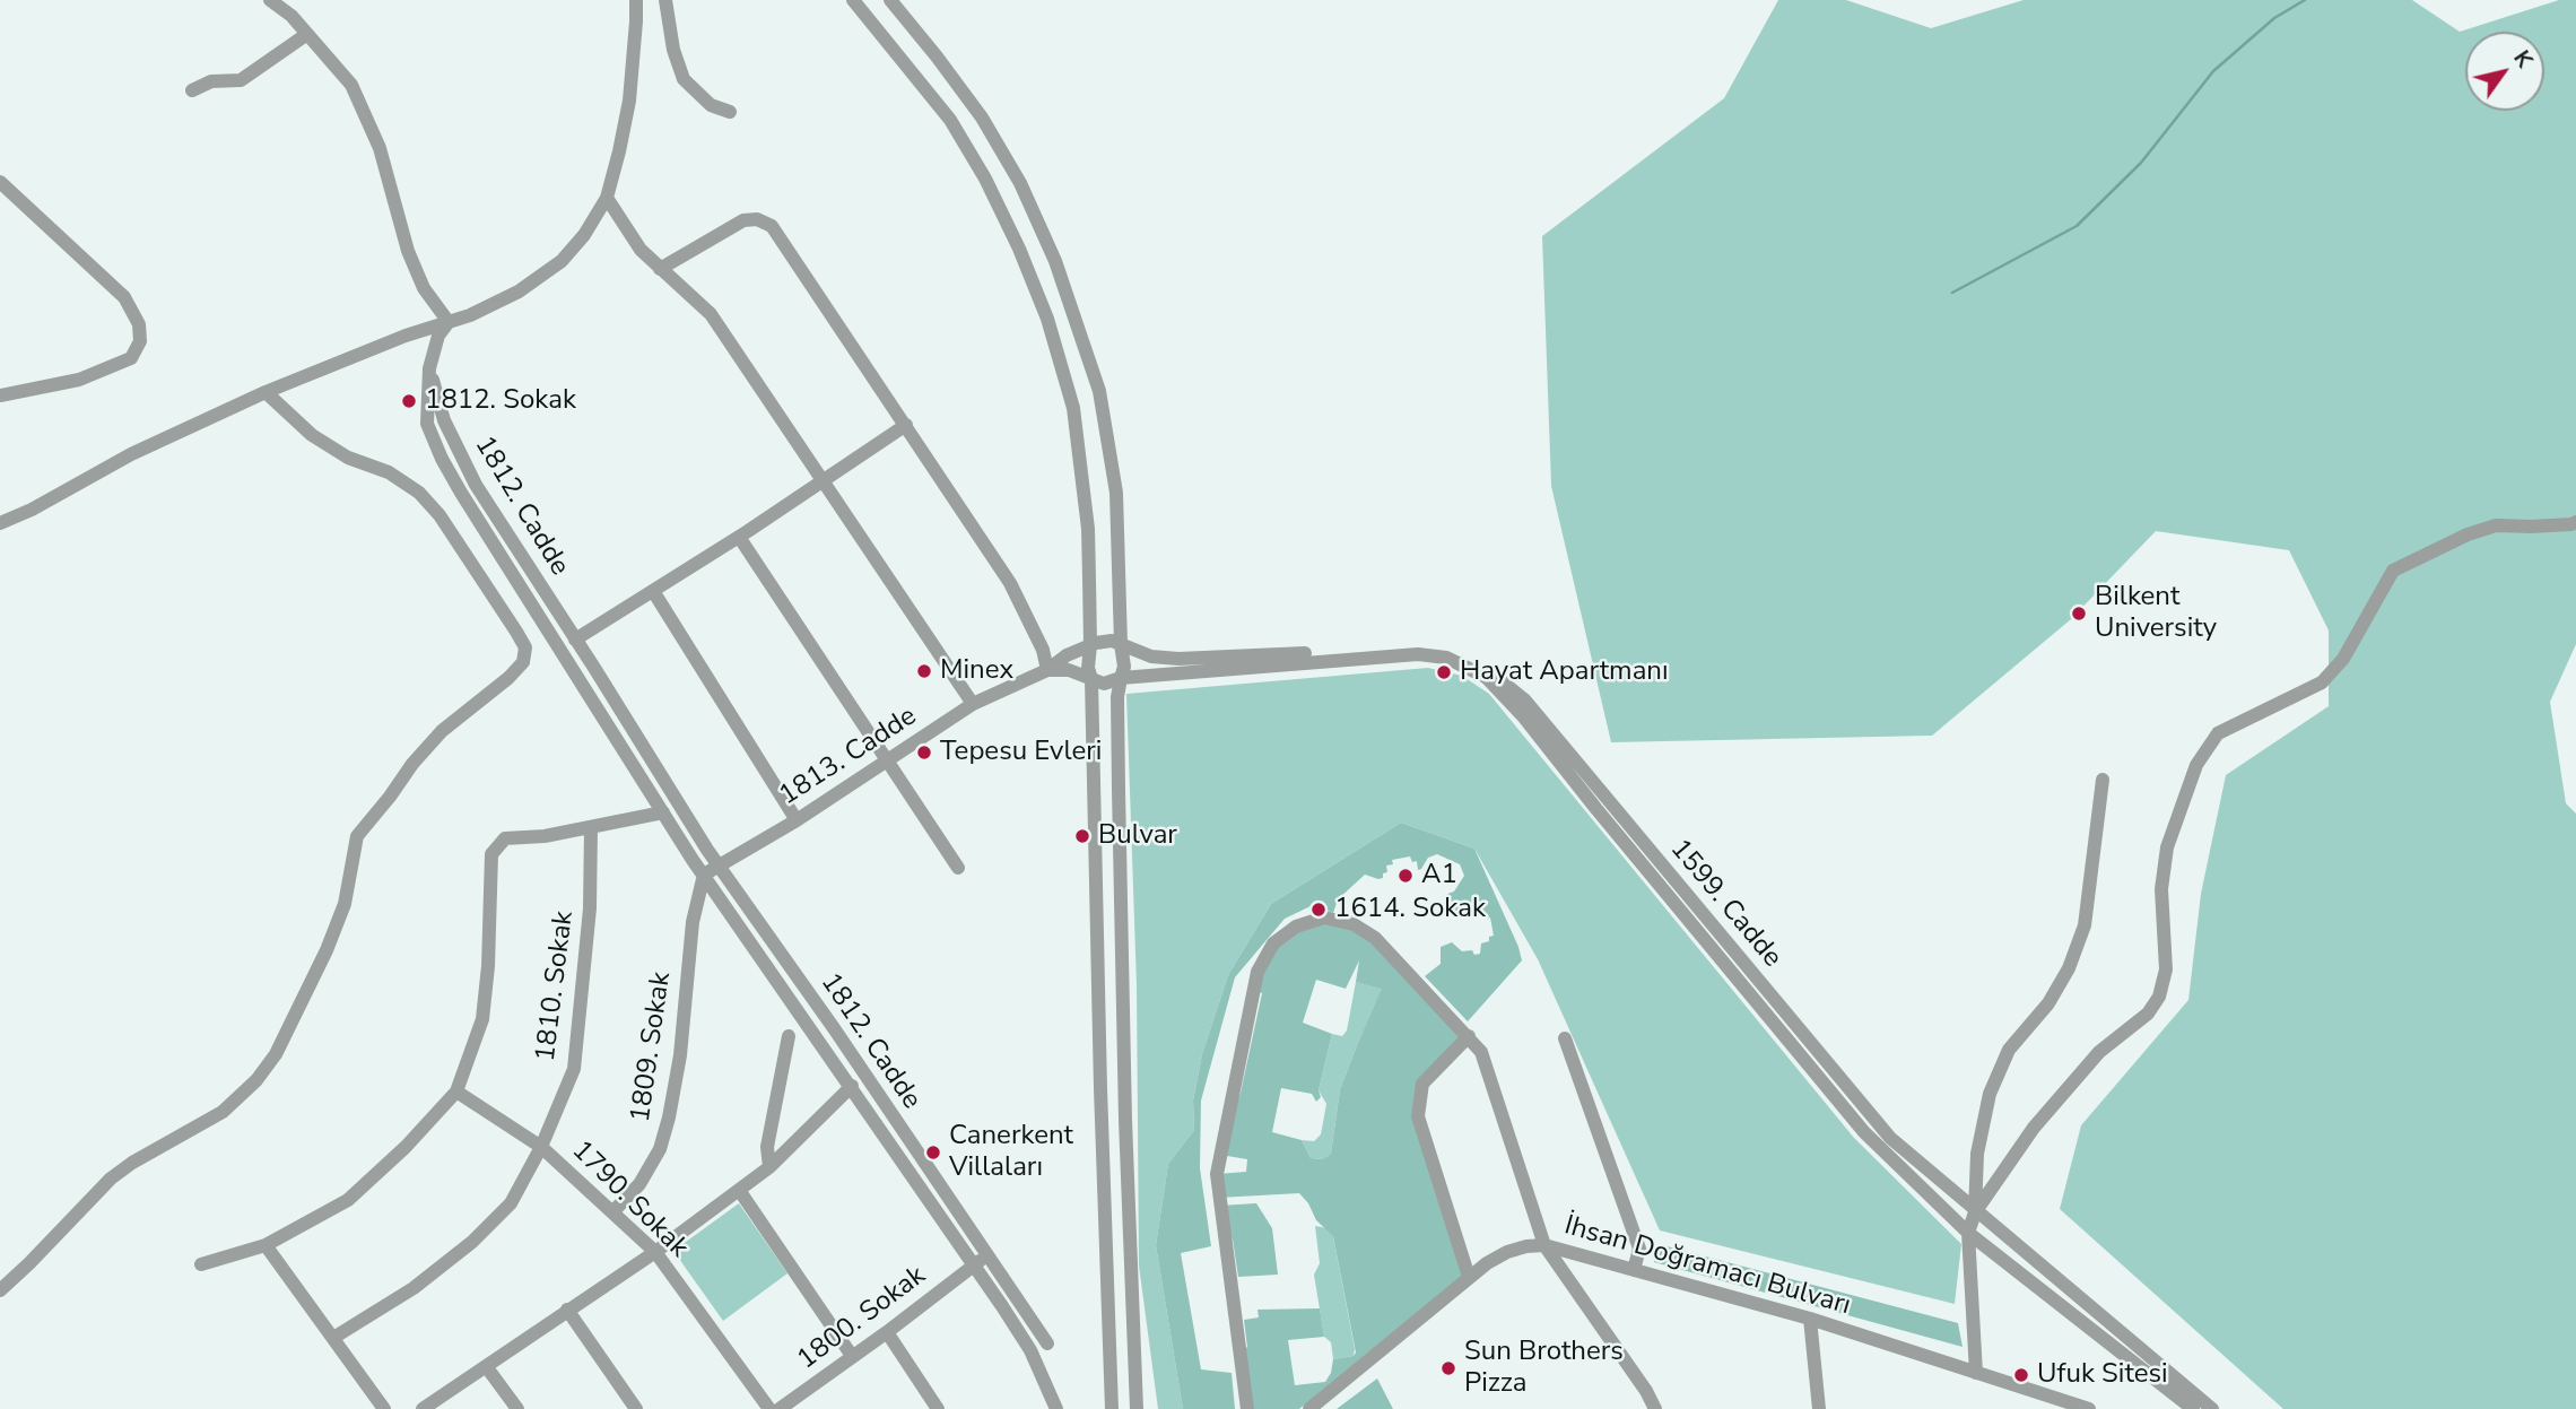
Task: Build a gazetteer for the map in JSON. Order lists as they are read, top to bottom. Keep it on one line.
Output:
{"streets":{"street":["1812. Cadde","1813. Cadde","1599. Cadde","1810. Sokak","1809. Sokak","1790. Sokak","İhsan Doğramacı Bulvarı","1800. Sokak"]},"crossings":[["1812. Cadde","1813. Cadde"],["1812. Cadde","1809. Sokak"],["1812. Cadde","1800. Sokak"],["1813. Cadde","1599. Cadde"],["1813. Cadde","1809. Sokak"],["1810. Sokak","1790. Sokak"],["1809. Sokak","1790. Sokak"]],"places":["1812. Sokak","Bilkent University","Minex","Hayat Apartmanı","Tepesu Evleri","Bulvar","A1","1614. Sokak","Canerkent Villaları","Sun Brothers Pizza","Ufuk Sitesi"],"north":"top right"}
